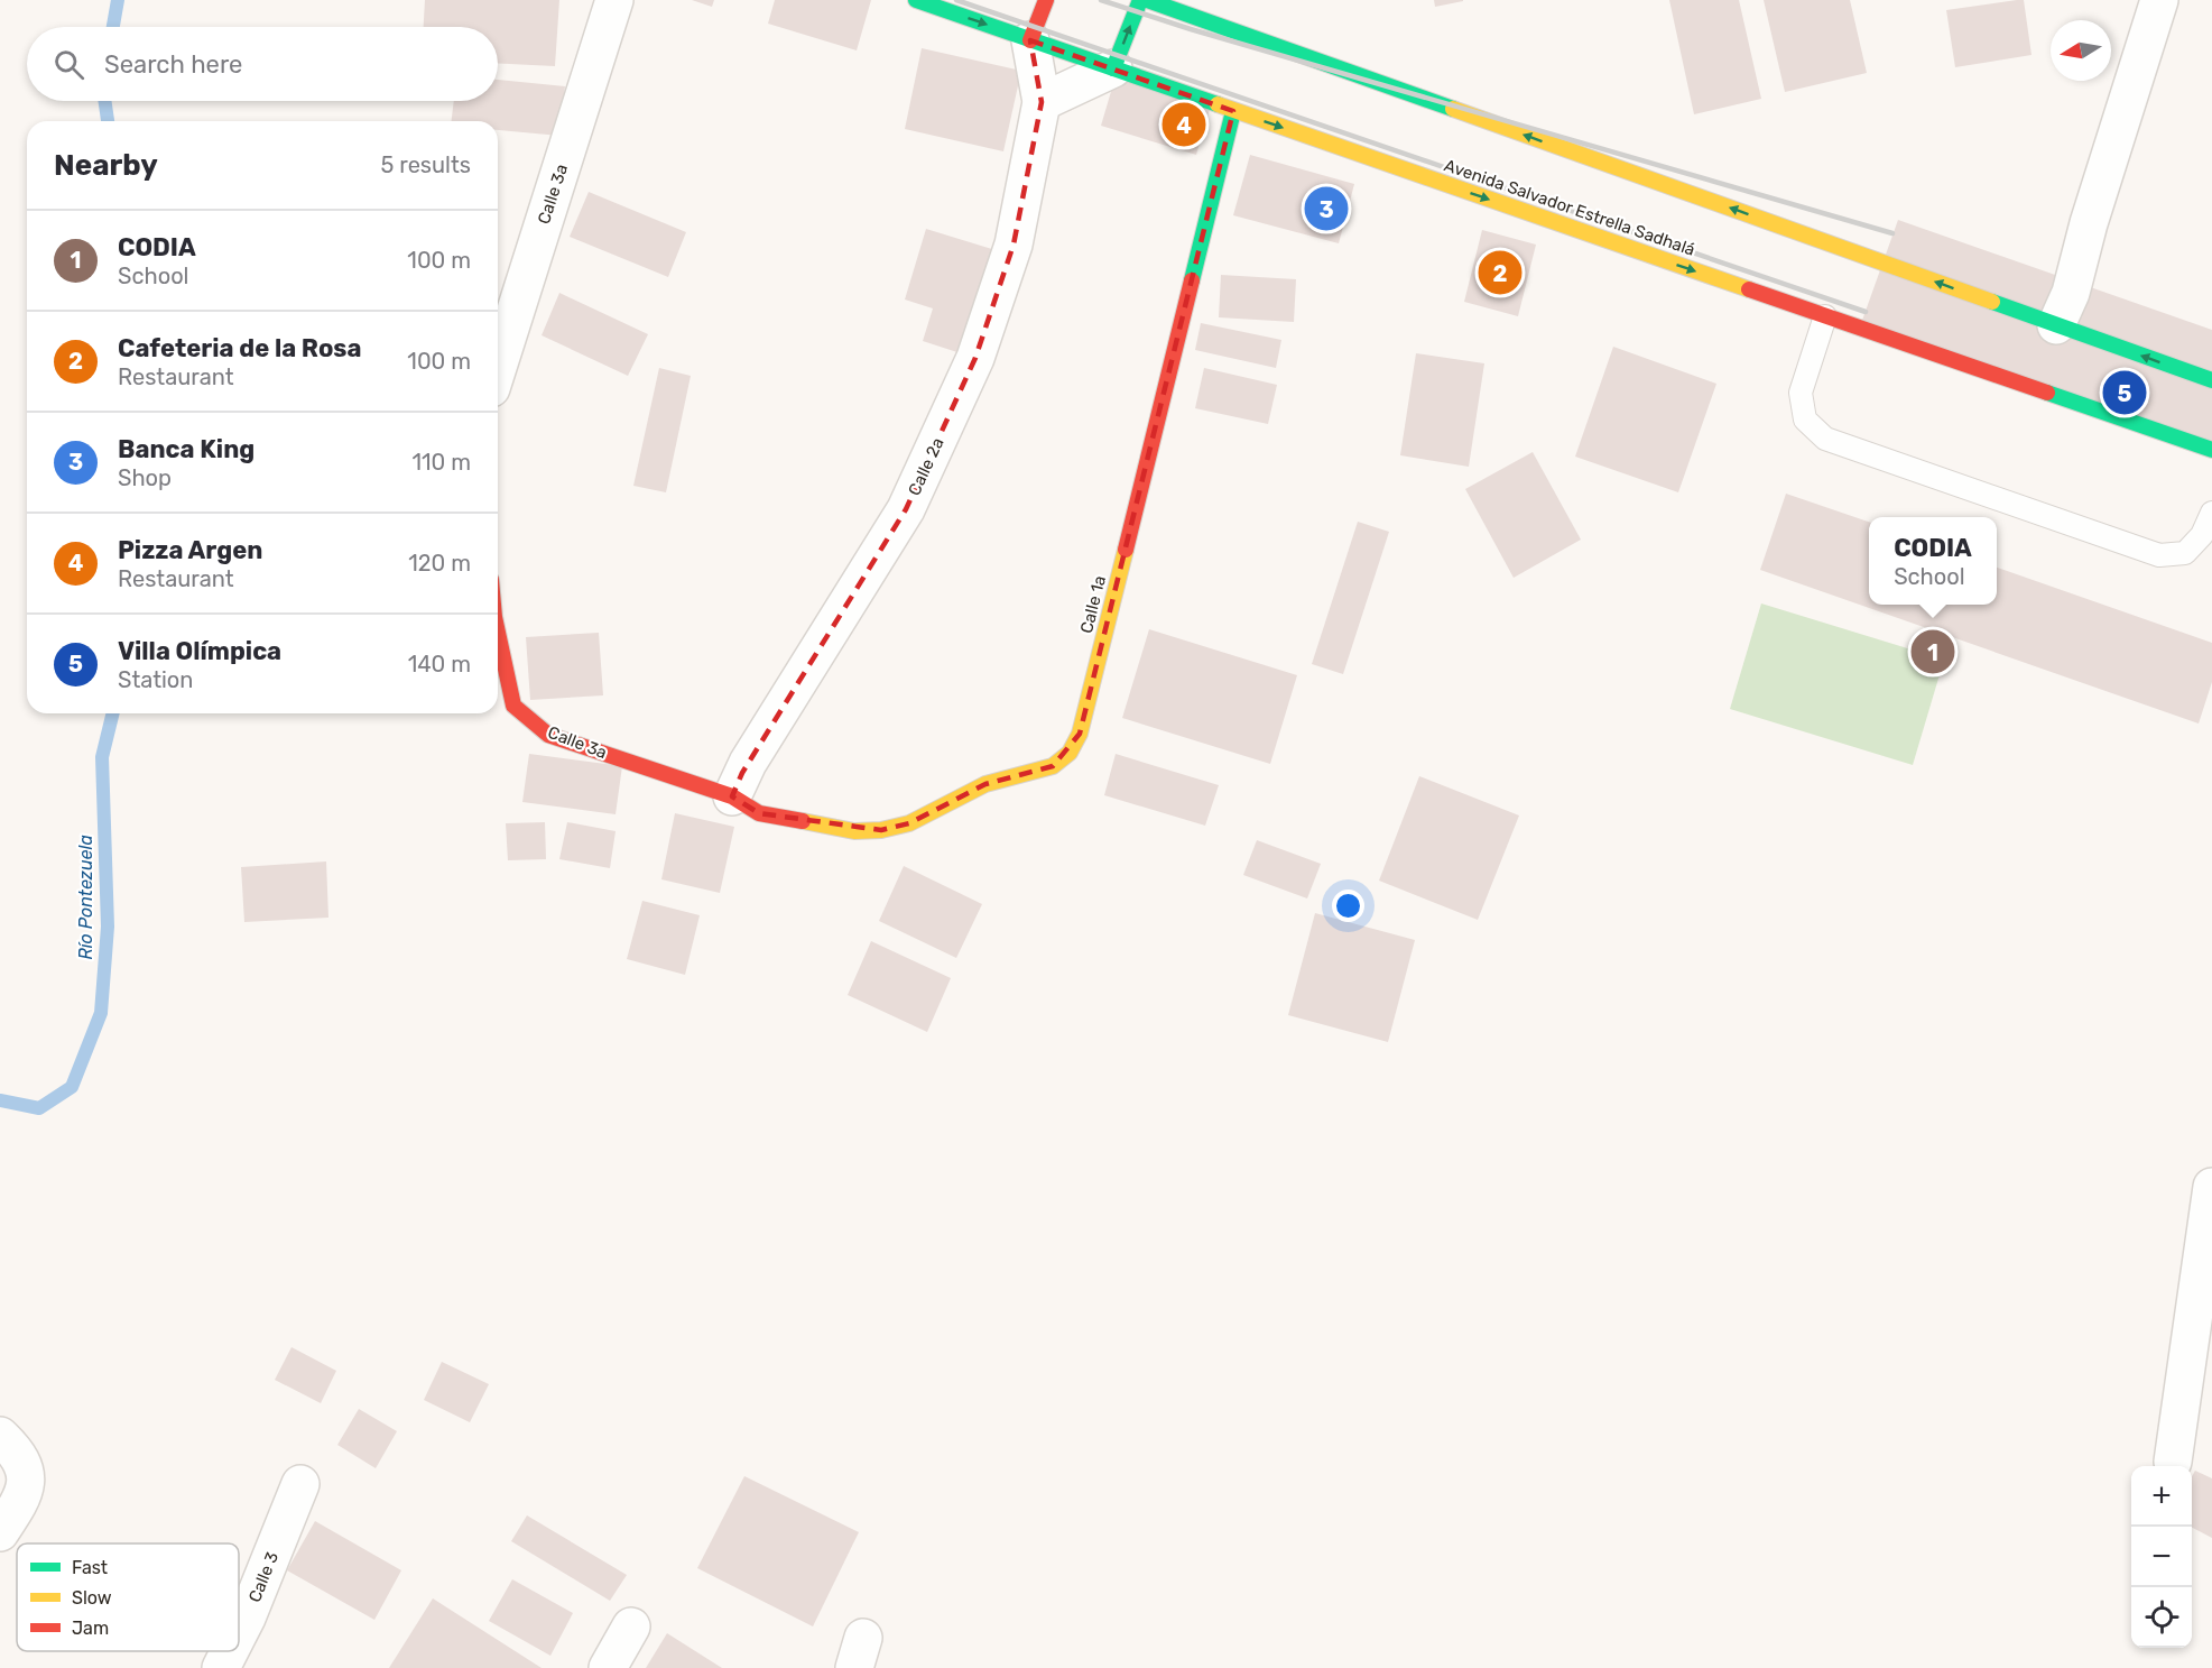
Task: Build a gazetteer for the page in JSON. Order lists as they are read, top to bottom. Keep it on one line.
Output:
{"streets":{"main road":["Calle 3a","Avenida Salvador Estrella Sadhalá","Calle 1a"],"street":["Calle 2a","Calle 3"]},"crossings":[["Calle 3a","Calle 2a"],["Calle 3a","Calle 1a"],["Avenida Salvador Estrella Sadhalá","Calle 2a"],["Avenida Salvador Estrella Sadhalá","Calle 1a"],["Calle 2a","Calle 1a"]],"water":["Río Pontezuela"],"legend":["Fast","Slow","Jam"],"north":"left","page":{"search":"Search here","pins":["4","3","2","5","1"],"heading":["Nearby","5 results"],"list":[{"mark":"1","name":"CODIA","note":"School","value":"100 m"},{"mark":"2","name":"Cafeteria de la Rosa","note":"Restaurant","value":"100 m"},{"mark":"3","name":"Banca King","note":"Shop","value":"110 m"},{"mark":"4","name":"Pizza Argen","note":"Restaurant","value":"120 m"},{"mark":"5","name":"Villa Olímpica","note":"Station","value":"140 m"}],"popup":["CODIA","School"],"map_buttons":["+","−"]}}
